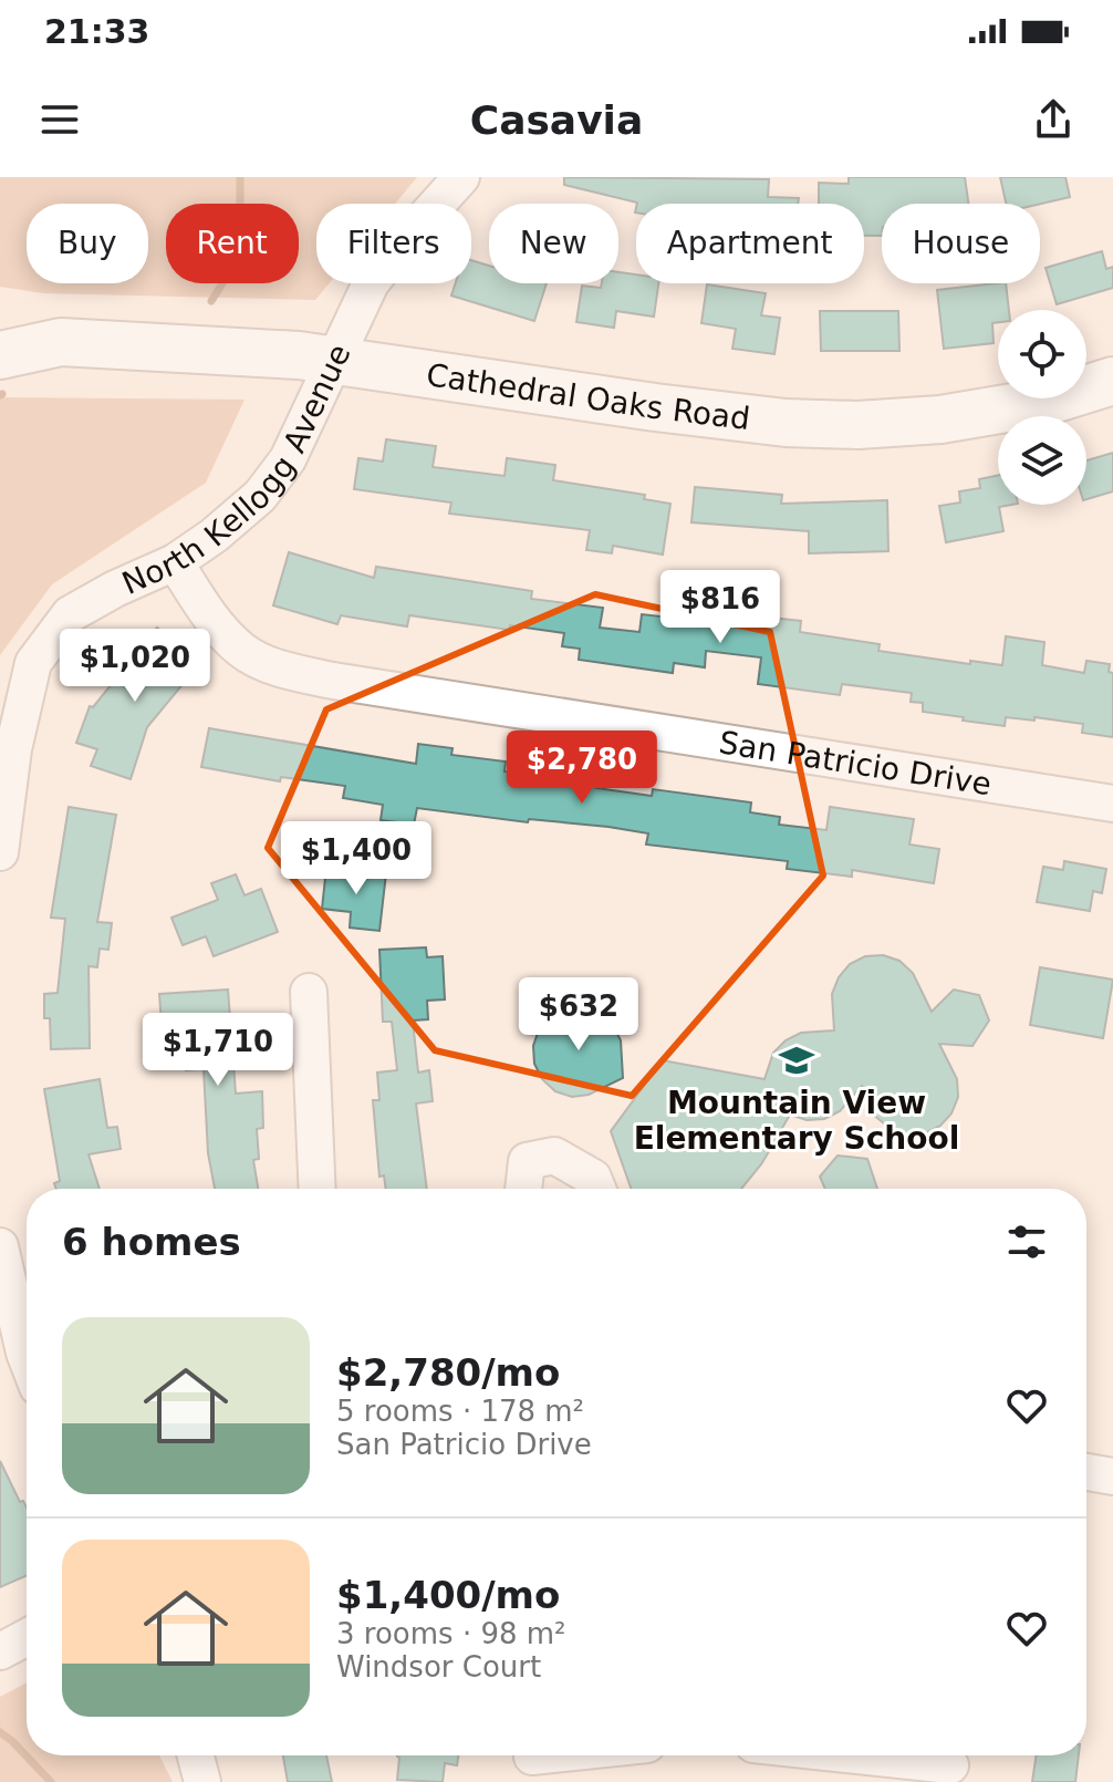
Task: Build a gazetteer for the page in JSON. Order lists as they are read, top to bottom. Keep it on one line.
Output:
{"streets":{"main road":["Cathedral Oaks Road"],"street":["North Kellogg Avenue","San Patricio Drive"]},"crossings":[["Cathedral Oaks Road","North Kellogg Avenue"],["North Kellogg Avenue","San Patricio Drive"]],"places":{"school or university":["Mountain View Elementary School"]},"page":{"status":"21:33","header":"Casavia","chip":["Buy","Rent","Filters","New","Apartment","House"],"price":["$816","$1,020","$2,780","$1,400","$632","$1,710"],"heading":"6 homes","list":[{"name":"$2,780/mo","note":"5 rooms · 178 m² · San Patricio Drive"},{"name":"$1,400/mo","note":"3 rooms · 98 m² · Windsor Court"}]}}
